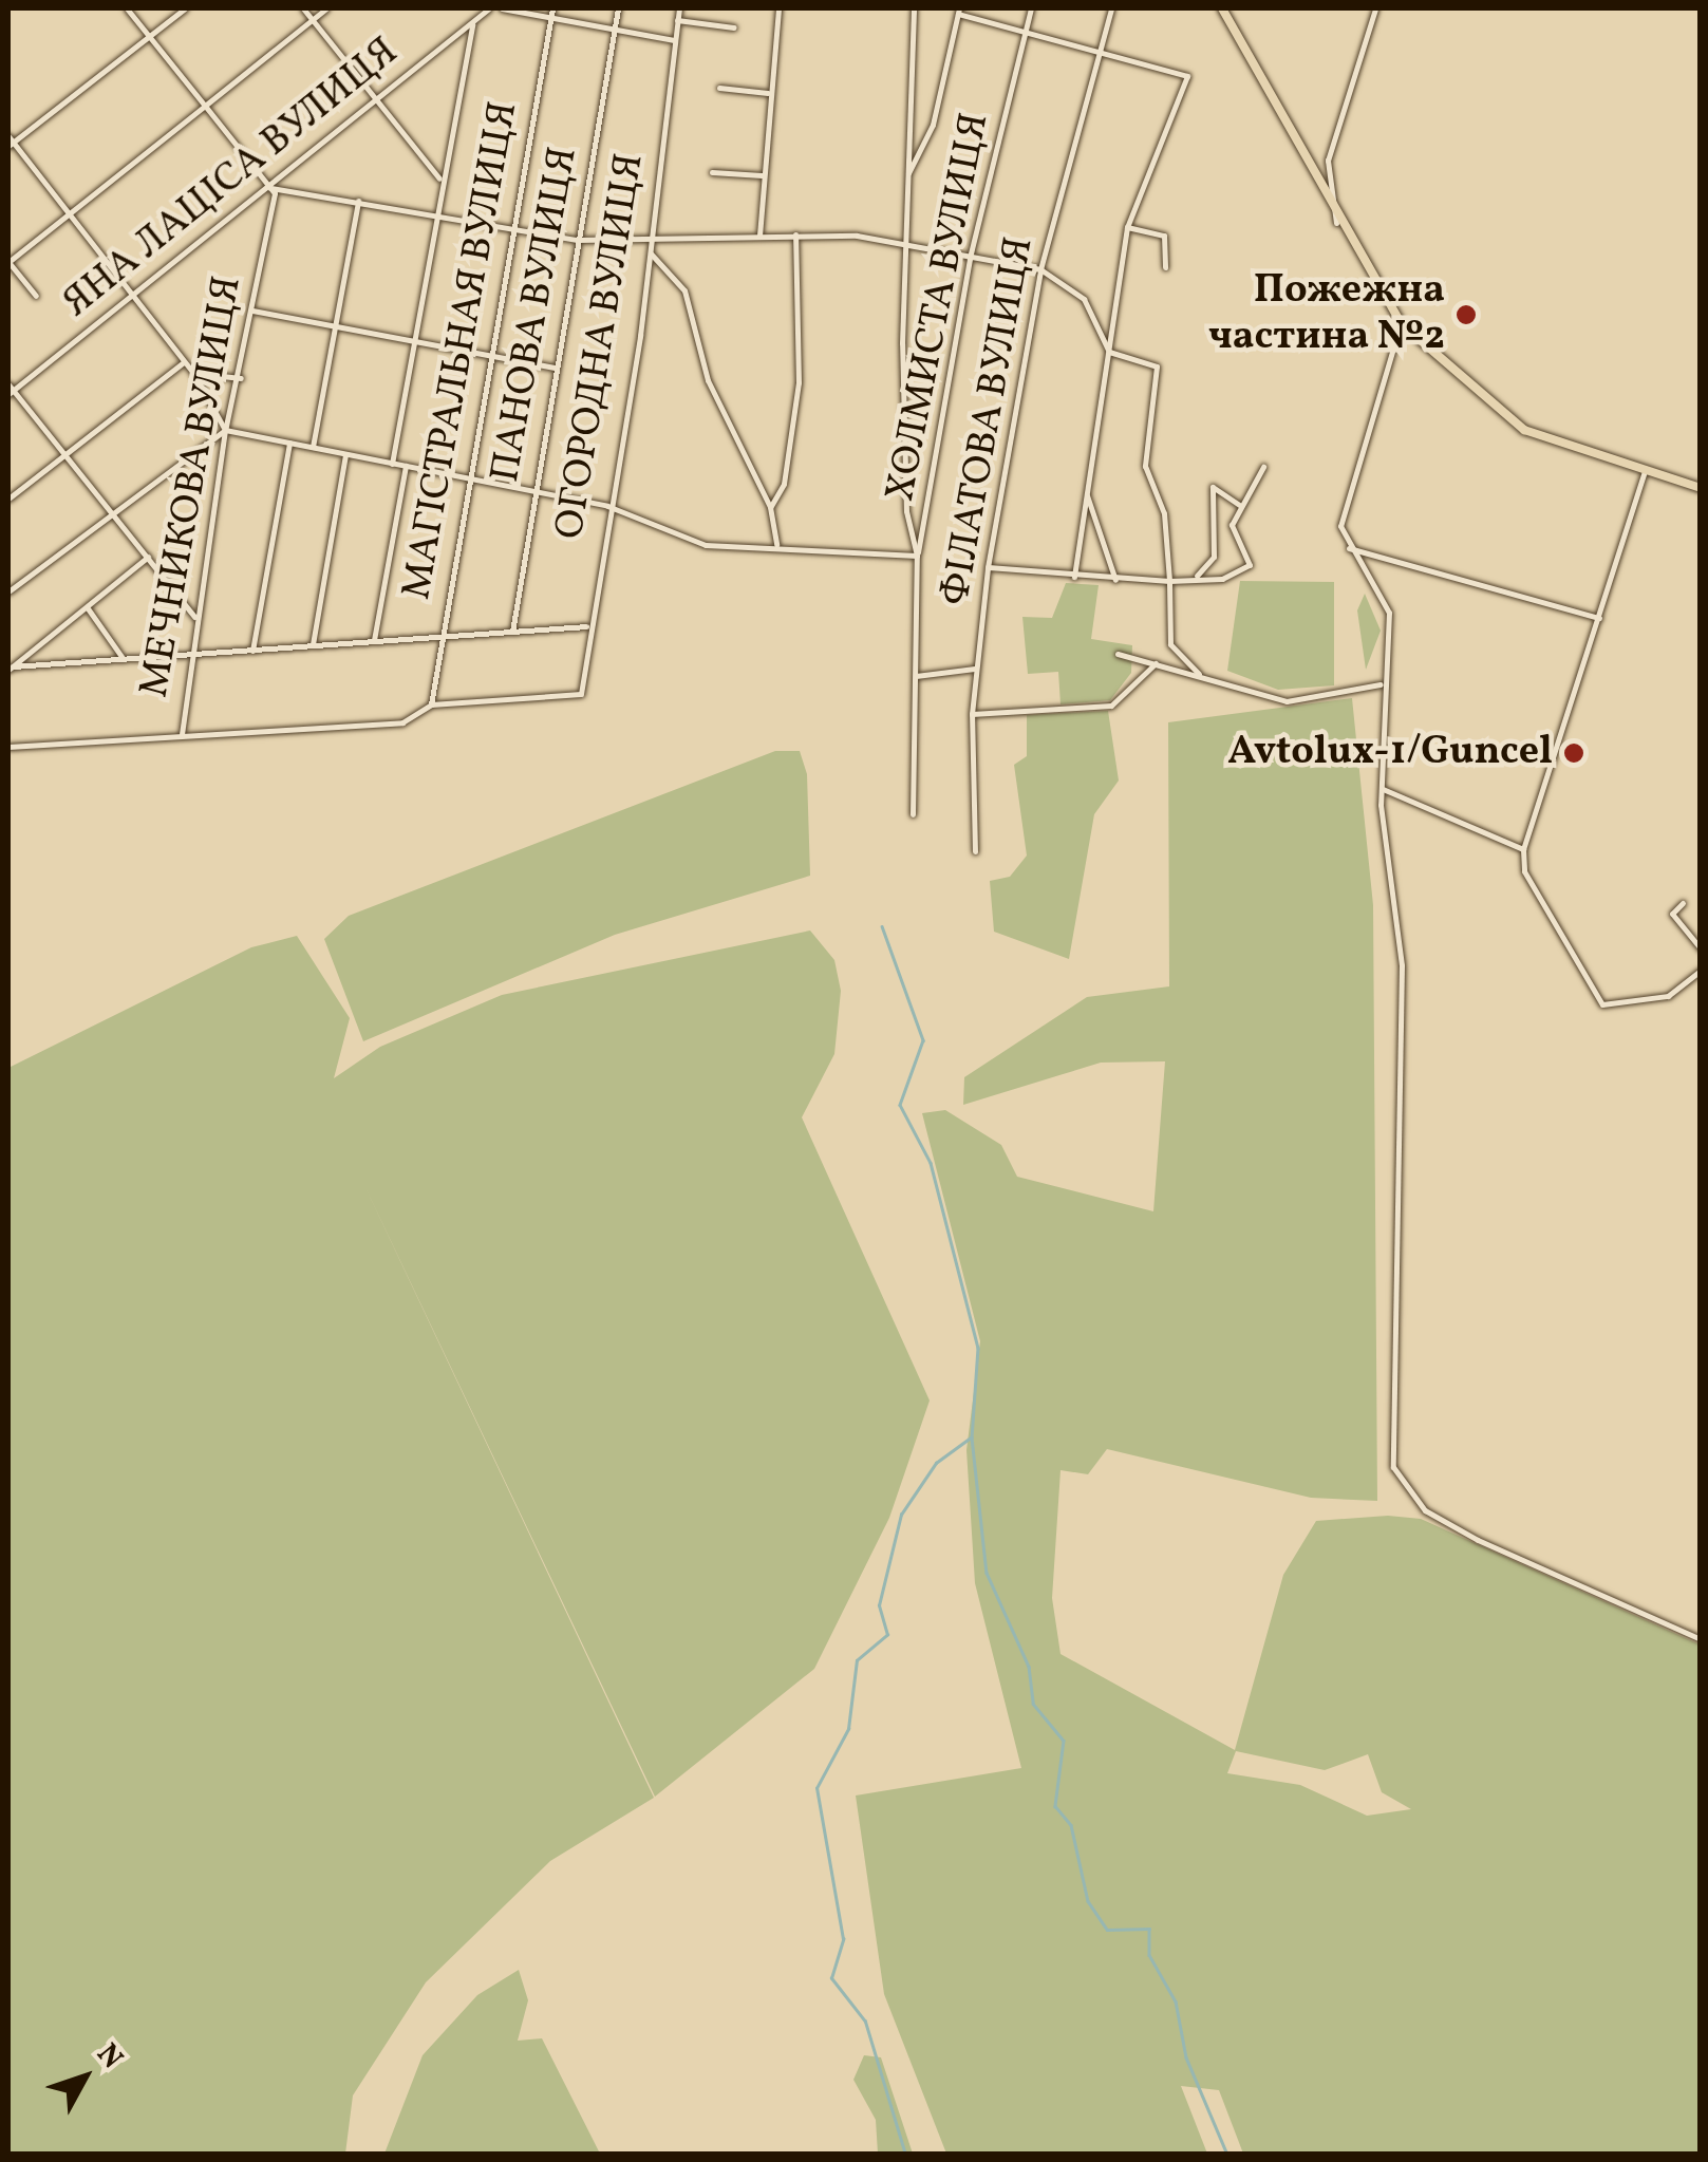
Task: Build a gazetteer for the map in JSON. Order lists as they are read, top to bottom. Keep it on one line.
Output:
{"streets":{"street":["ЯНА ЛАЦІСА ВУЛИЦЯ","ХОЛМИСТА ВУЛИЦЯ","ПАНОВА ВУЛИЦЯ","ОГОРОДНА ВУЛИЦЯ","МАГІСТРАЛЬНАЯ ВУЛИЦЯ","ФІЛАТОВА ВУЛИЦЯ","МЕЧНИКОВА ВУЛИЦЯ"]},"crossings":[["ЯНА ЛАЦІСА ВУЛИЦЯ","МЕЧНИКОВА ВУЛИЦЯ"],["ОГОРОДНА ВУЛИЦЯ","МАГІСТРАЛЬНАЯ ВУЛИЦЯ"]],"places":["Пожежна частина №2","Avtolux-1/Guncel"],"north":"top right"}
